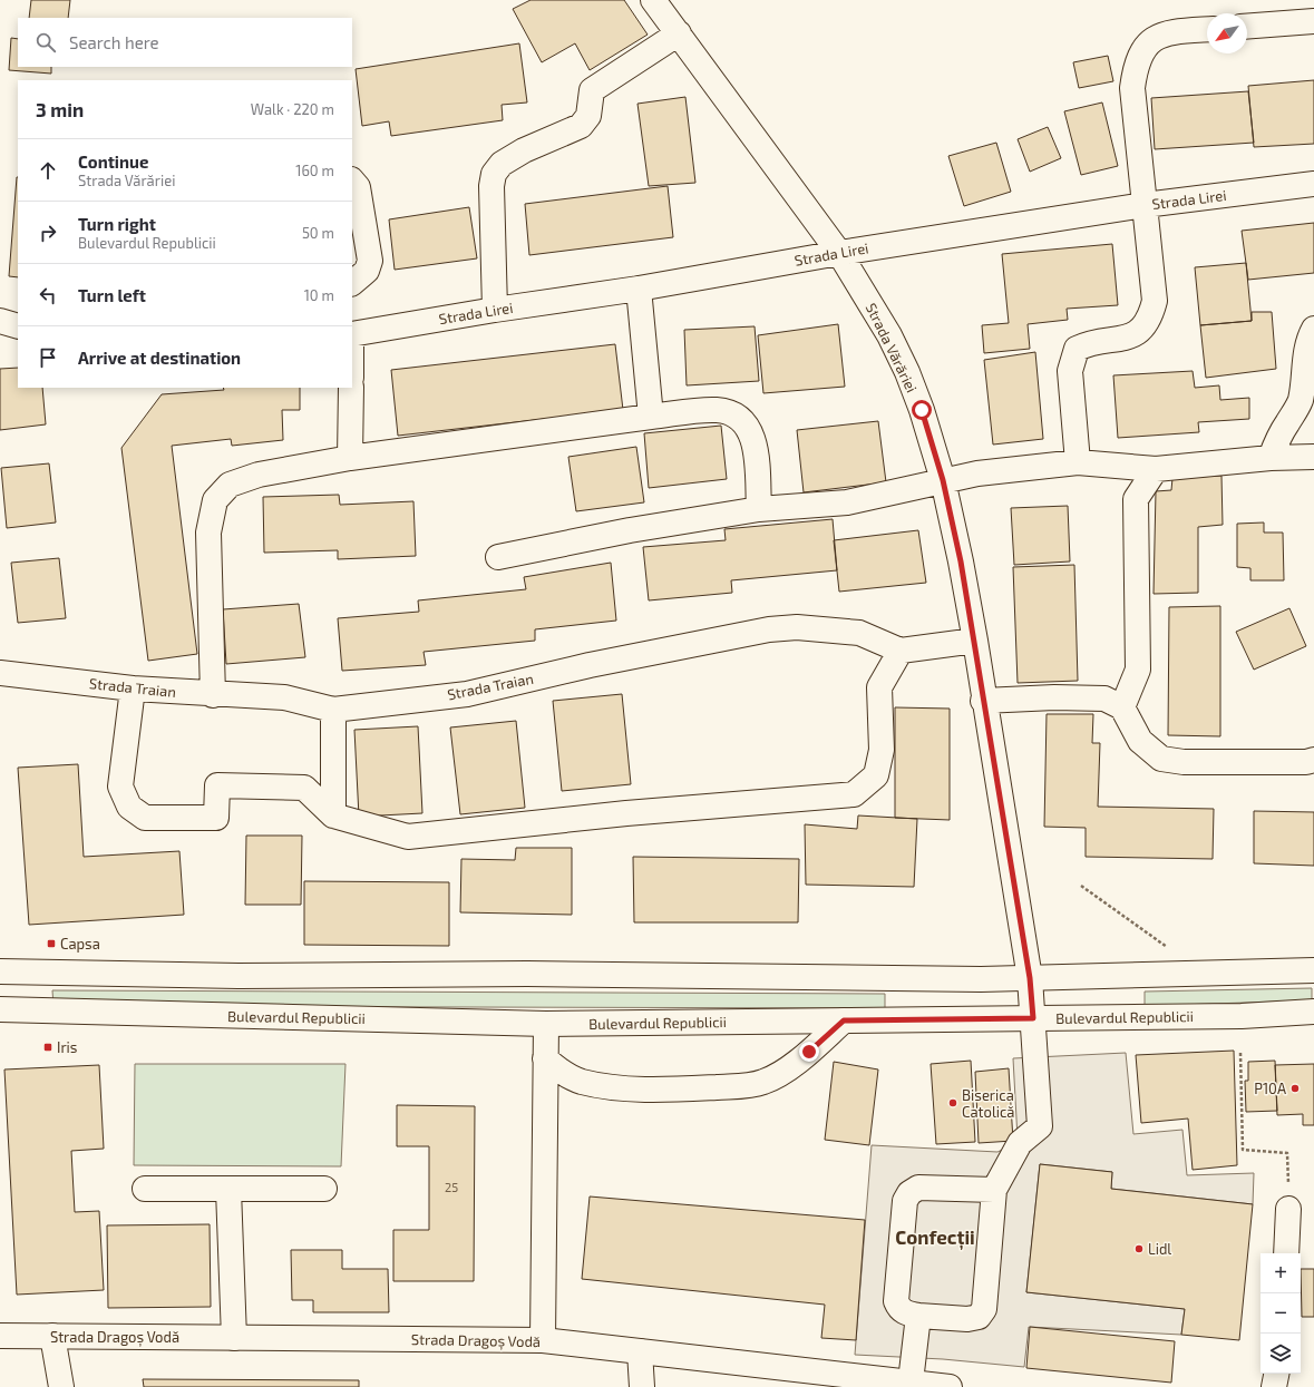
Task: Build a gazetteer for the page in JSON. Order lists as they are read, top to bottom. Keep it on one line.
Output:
{"streets":{"main road":["Strada Lirei","Strada Vărăriei","Strada Traian","Bulevardul Republicii","Strada Dragoș Vodă"]},"crossings":[["Strada Lirei","Strada Vărăriei"],["Strada Vărăriei","Bulevardul Republicii"]],"districts":["Confecții"],"places":{"transit":["Capsa","Iris"],"other":["P10A","Biserica Catolică","Lidl"]},"house_numbers":["25"],"north":"bottom left","page":{"search":"Search here","heading":["3 min","Walk · 220 m"],"list":[["Continue","Strada Vărăriei","160 m"],["Turn right","Bulevardul Republicii","50 m"],["Turn left","10 m"],"Arrive at destination"],"map_buttons":["+","−"]}}
